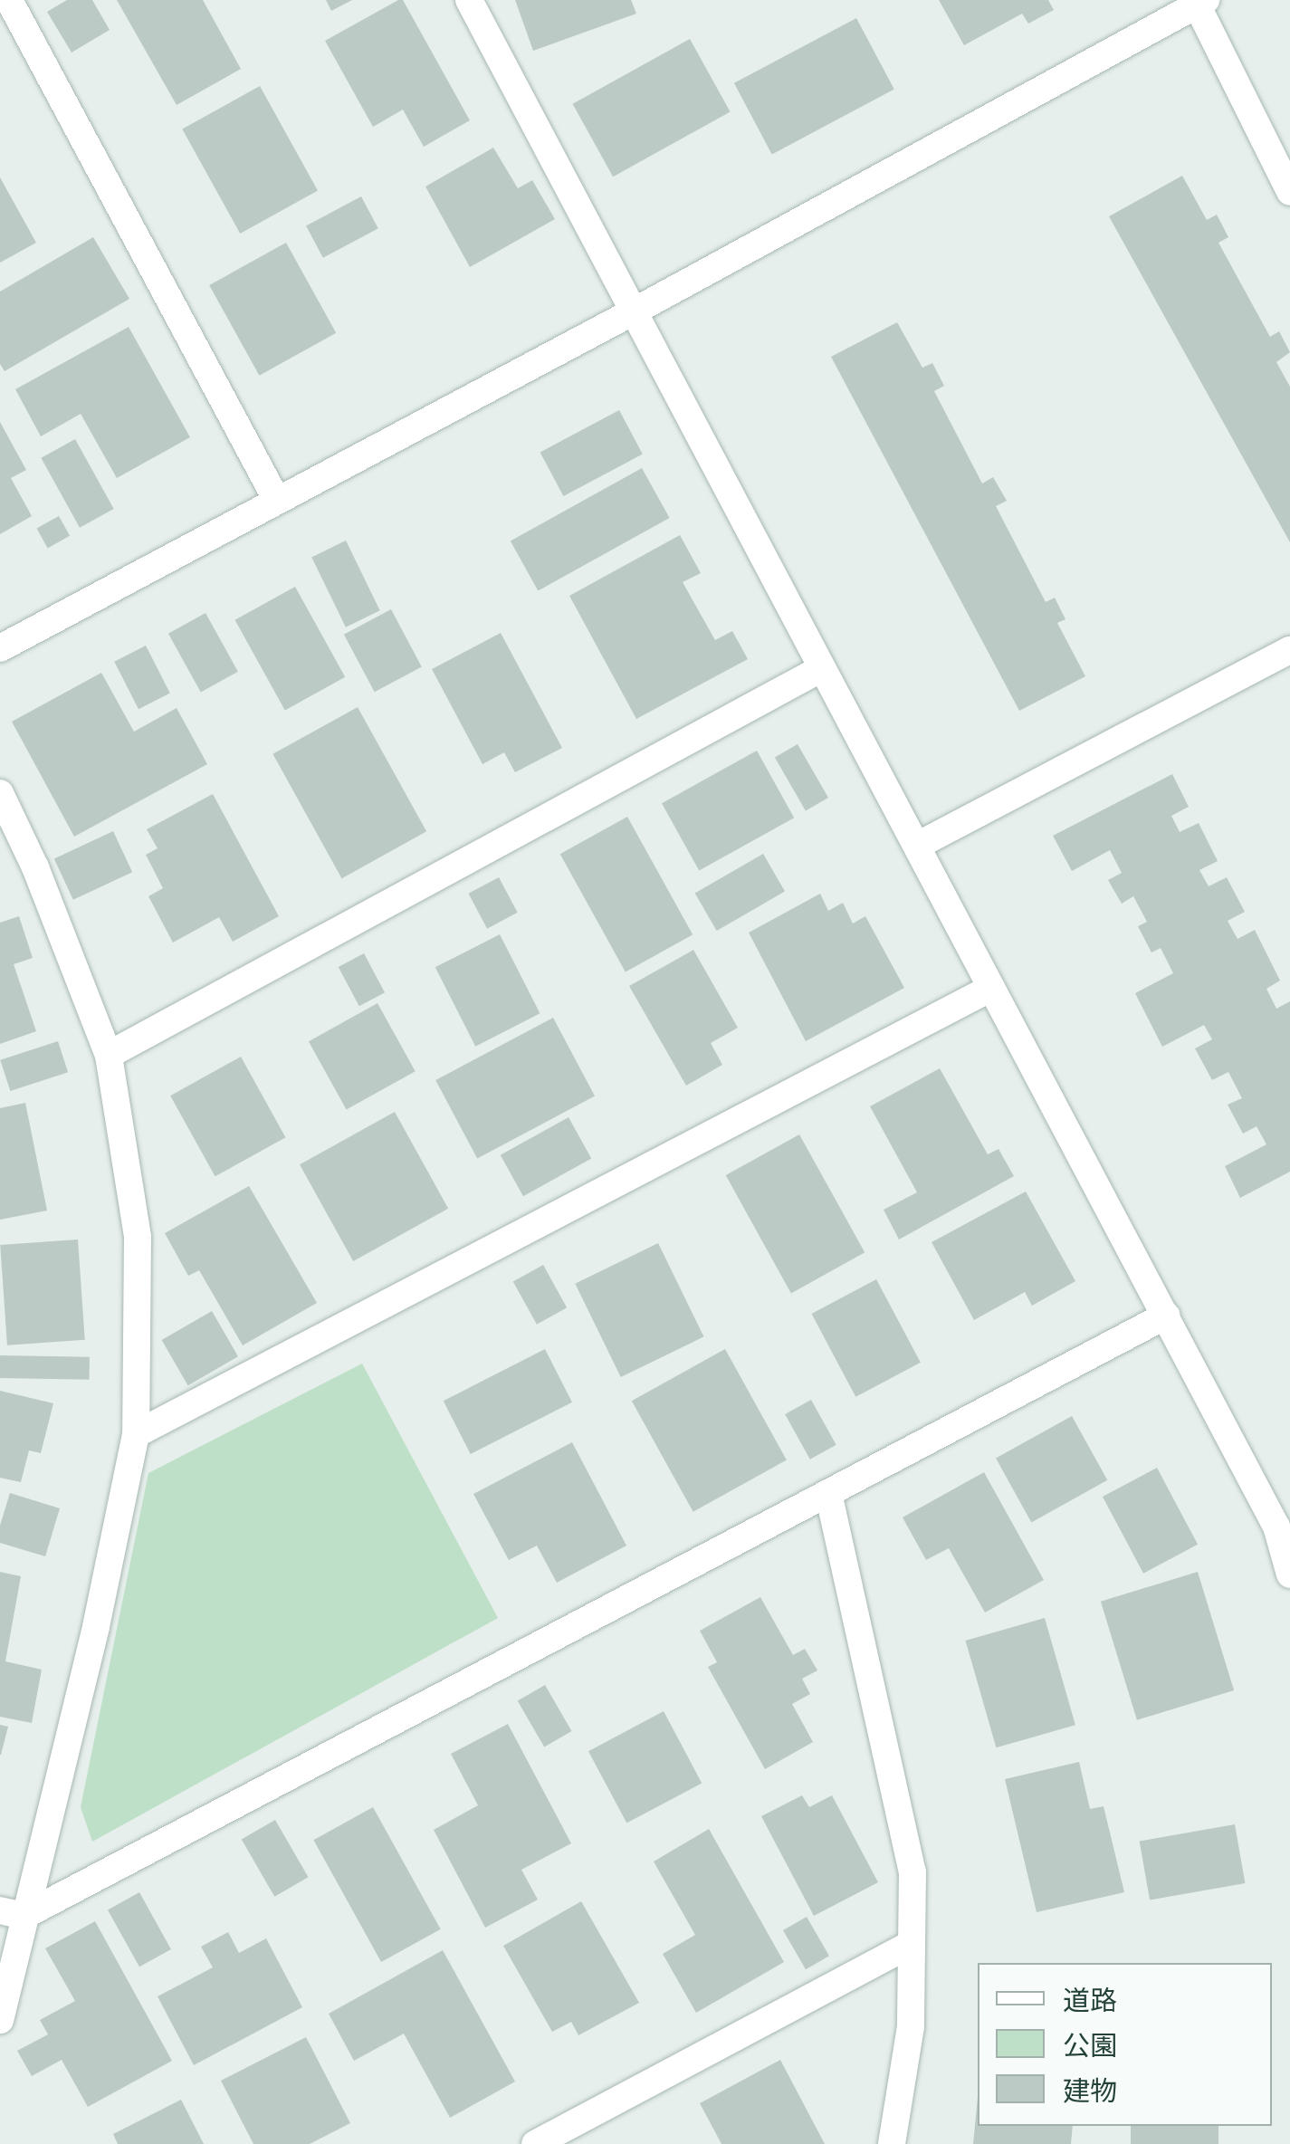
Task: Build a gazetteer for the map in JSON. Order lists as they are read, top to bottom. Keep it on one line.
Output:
{"legend":["道路","公園","建物"]}
